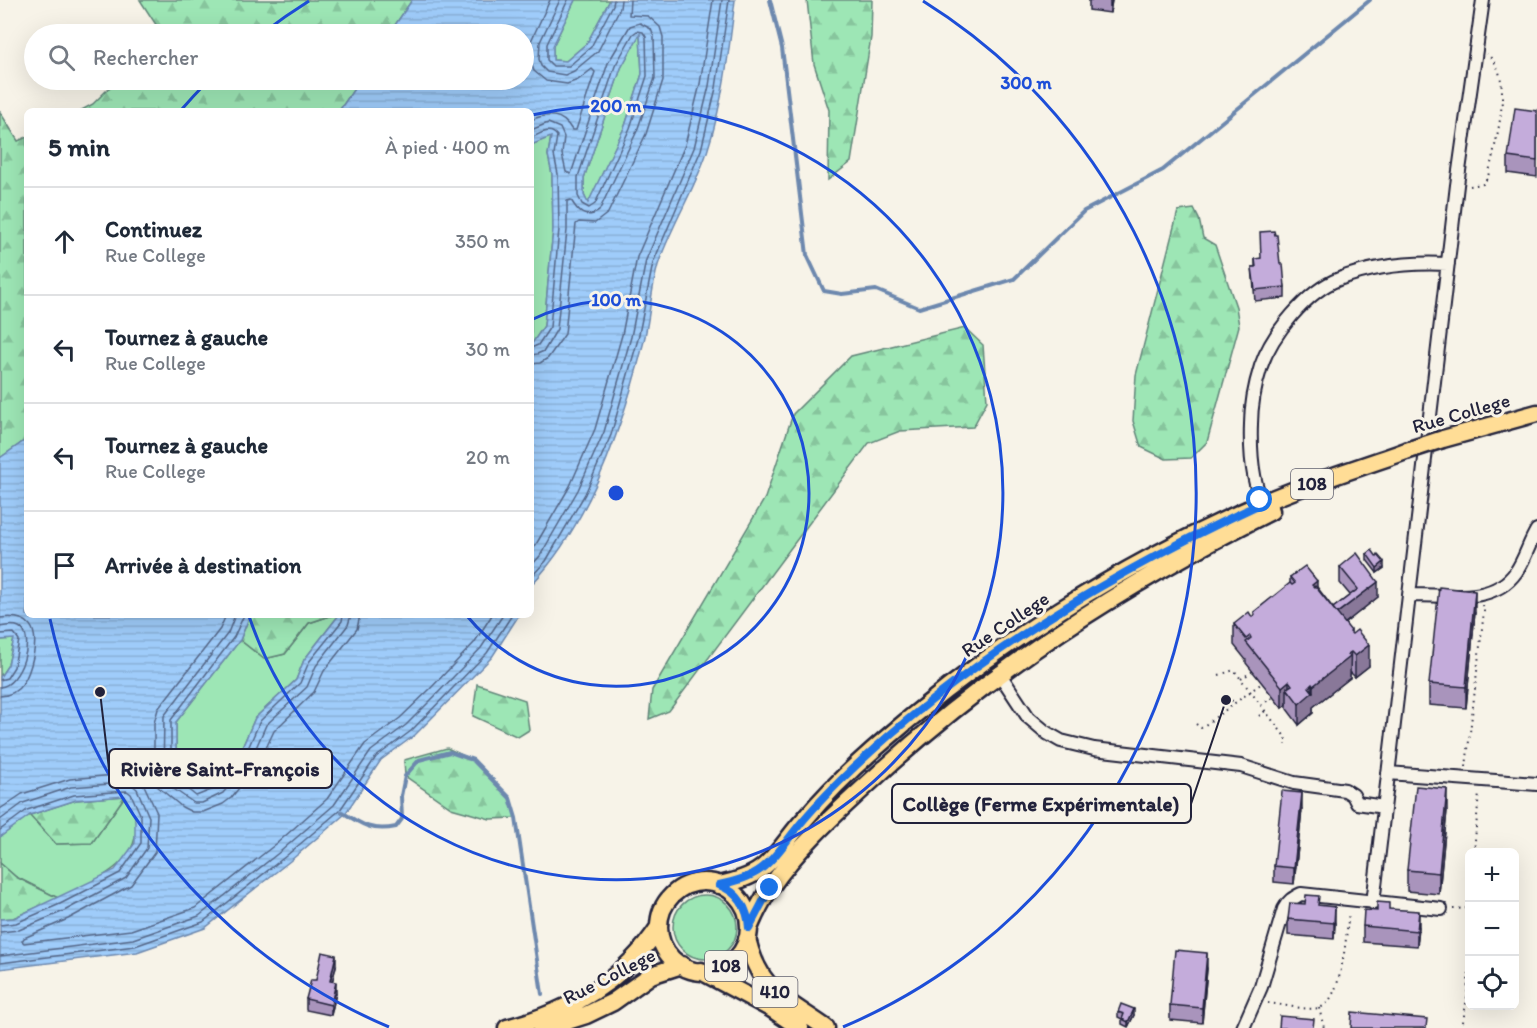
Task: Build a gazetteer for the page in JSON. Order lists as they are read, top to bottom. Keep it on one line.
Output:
{"streets":{"main road":["Rue College","108","410"]},"crossings":[["Rue College","108"],["Rue College","410"],["108","410"]],"places":["Rivière Saint-François","Collège (Ferme Expérimentale)"],"page":{"search":"Rechercher","heading":["5 min","À pied · 400 m"],"list":[["Continuez","Rue College","350 m"],["Tournez à gauche","Rue College","30 m"],["Tournez à gauche","Rue College","20 m"],"Arrivée à destination"],"map_buttons":["+","−"]},"rings":["300 m","200 m","100 m"]}
